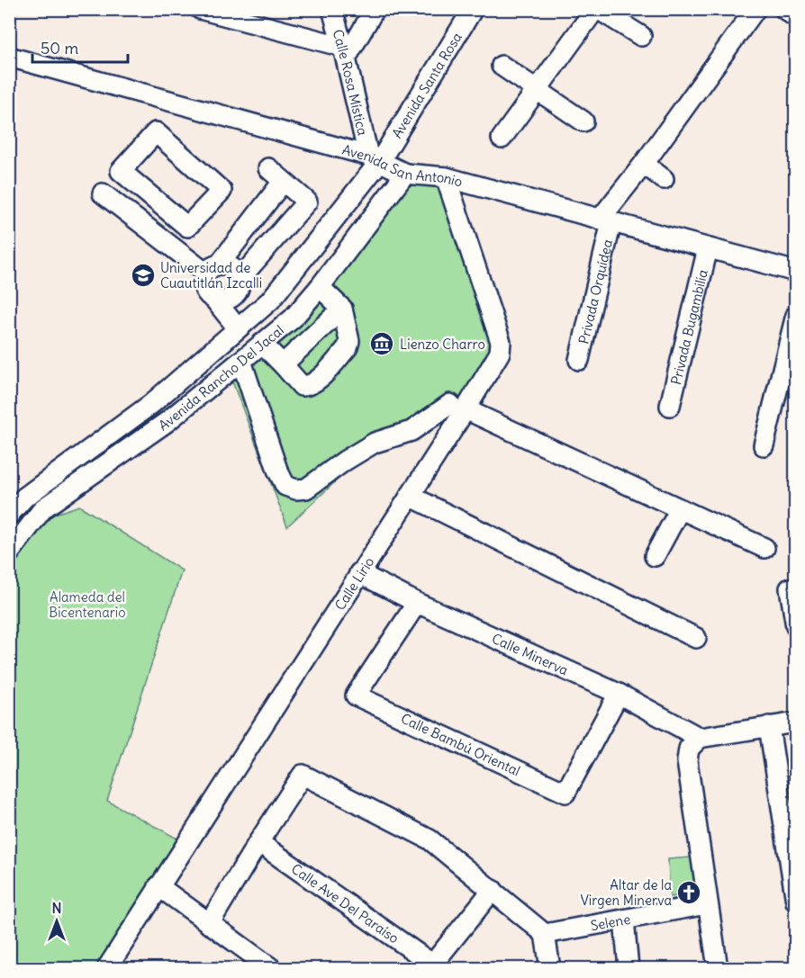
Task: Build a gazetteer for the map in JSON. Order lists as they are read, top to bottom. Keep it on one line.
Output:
{"streets":{"street":["Calle Rosa Mística","Avenida Santa Rosa","Avenida San Antonio","Privada Orquídea","Privada Bugambilia","Avenida Rancho Del Jacal","Calle Lirio","Calle Minerva","Calle Bambú Oriental","Calle Ave Del Paraíso","Selene"]},"crossings":[["Calle Rosa Mística","Avenida Santa Rosa"],["Calle Rosa Mística","Avenida San Antonio"],["Calle Rosa Mística","Avenida Rancho Del Jacal"],["Avenida Santa Rosa","Avenida San Antonio"],["Avenida Santa Rosa","Avenida Rancho Del Jacal"],["Avenida San Antonio","Privada Orquídea"],["Avenida San Antonio","Privada Bugambilia"],["Avenida San Antonio","Avenida Rancho Del Jacal"],["Avenida San Antonio","Calle Lirio"],["Calle Lirio","Calle Minerva"],["Calle Minerva","Calle Bambú Oriental"]],"parks":["Alameda del Bicentenario"],"places":{"school or university":["Universidad de Cuautitlán Izcalli"],"museum":["Lienzo Charro"],"church":["Altar de la Virgen Minerva"]},"scale_bar":"50 m","north":"top"}
